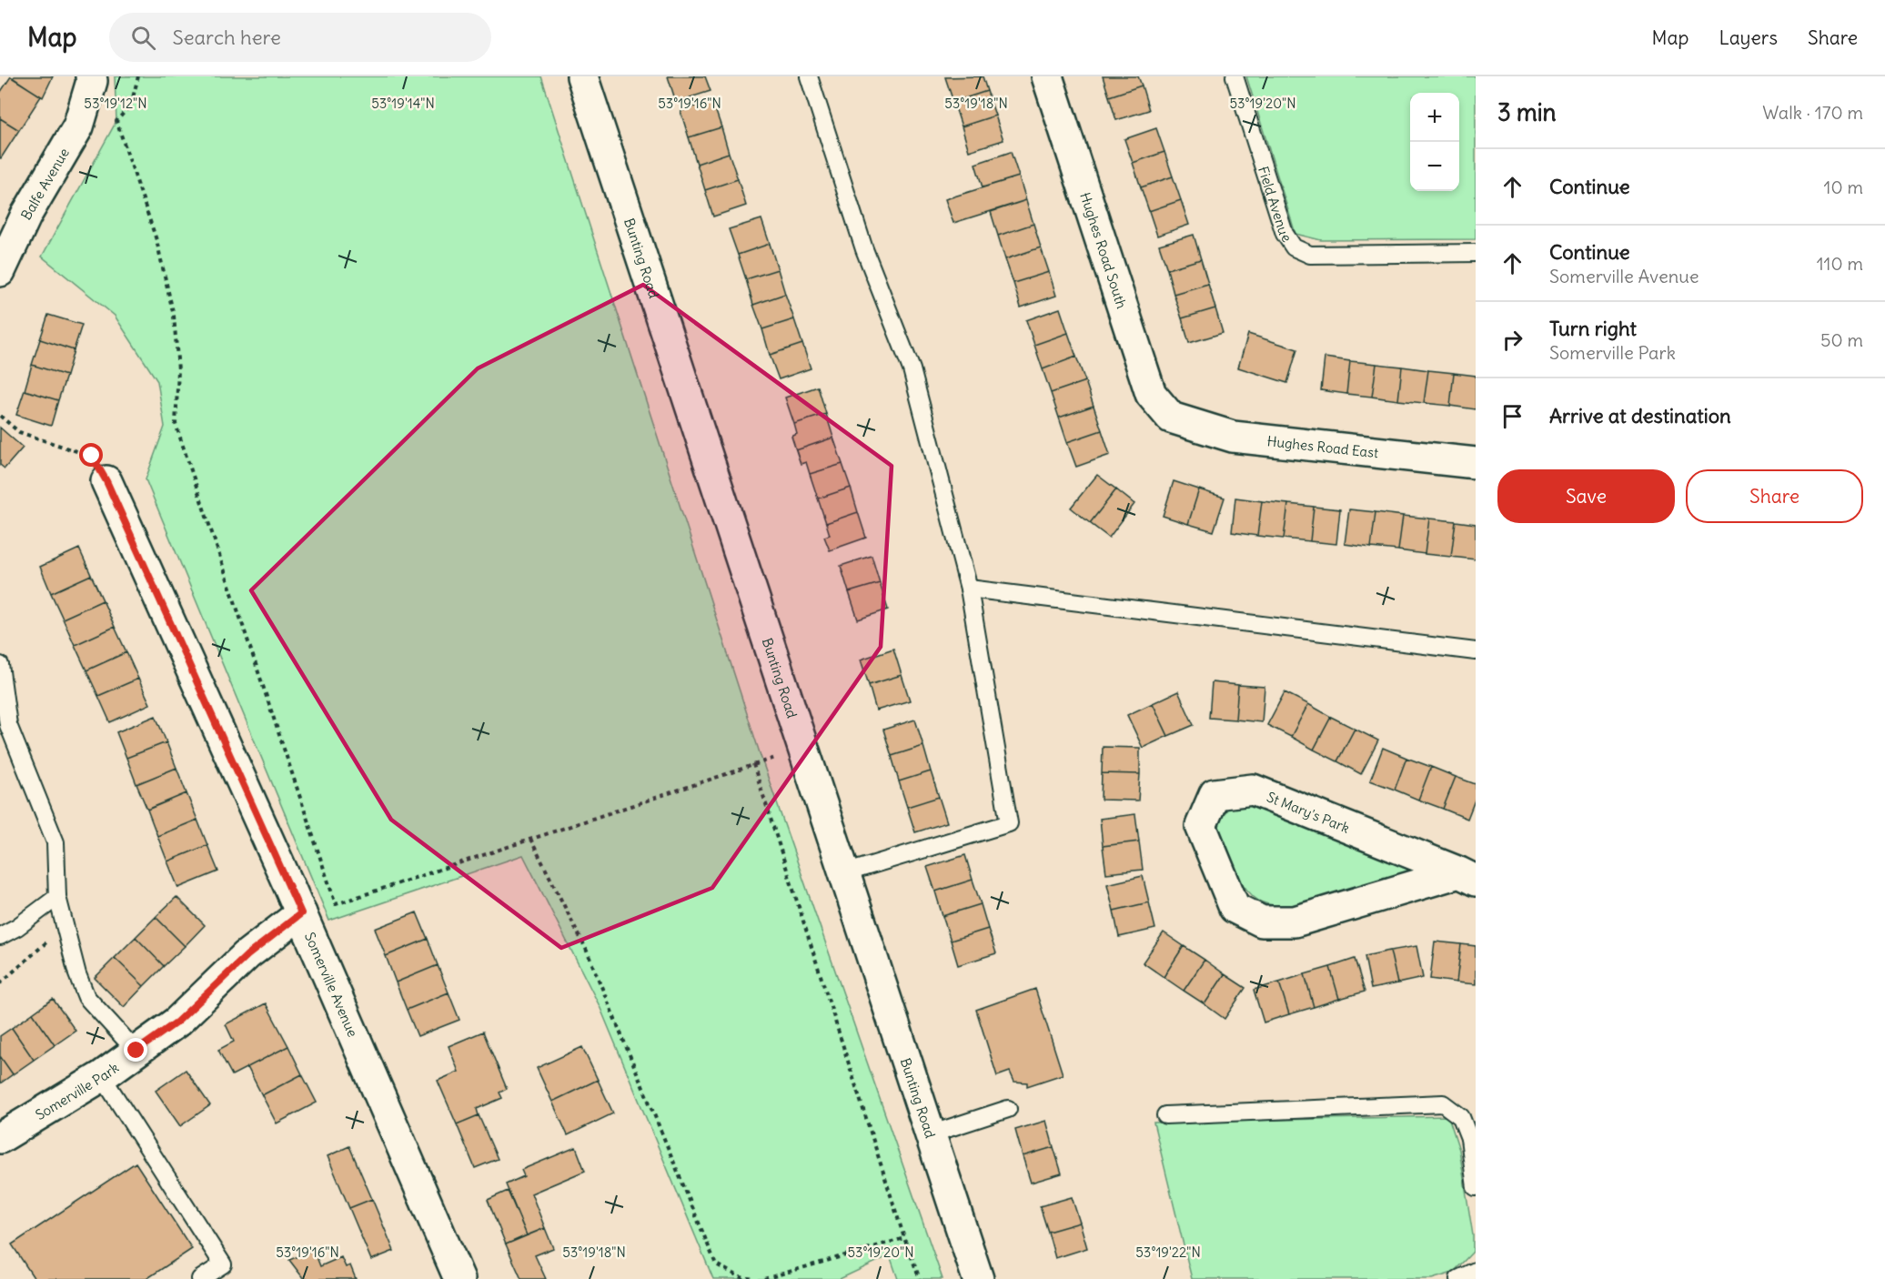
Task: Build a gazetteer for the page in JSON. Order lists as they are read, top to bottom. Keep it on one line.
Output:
{"streets":{"street":["Balfe Avenue","Hughes Road South","Bunting Road","Hughes Road East","St Mary's Park","Somerville Avenue","Somerville Park"],"lane":["Field Avenue"]},"crossings":[["Hughes Road South","Hughes Road East"],["Somerville Avenue","Somerville Park"]],"page":{"header":"Map","search":"Search here","nav":["Map","Layers","Share"],"heading":["3 min","Walk · 170 m"],"map_buttons":["+","−"],"list":[["Continue","10 m"],["Continue","Somerville Avenue","110 m"],["Turn right","Somerville Park","50 m"],"Arrive at destination"],"buttons":["Save","Share"]},"coordinates":["53°19'12\"N","53°19'14\"N","53°19'16\"N","53°19'18\"N","53°19'20\"N","53°19'22\"N"]}
